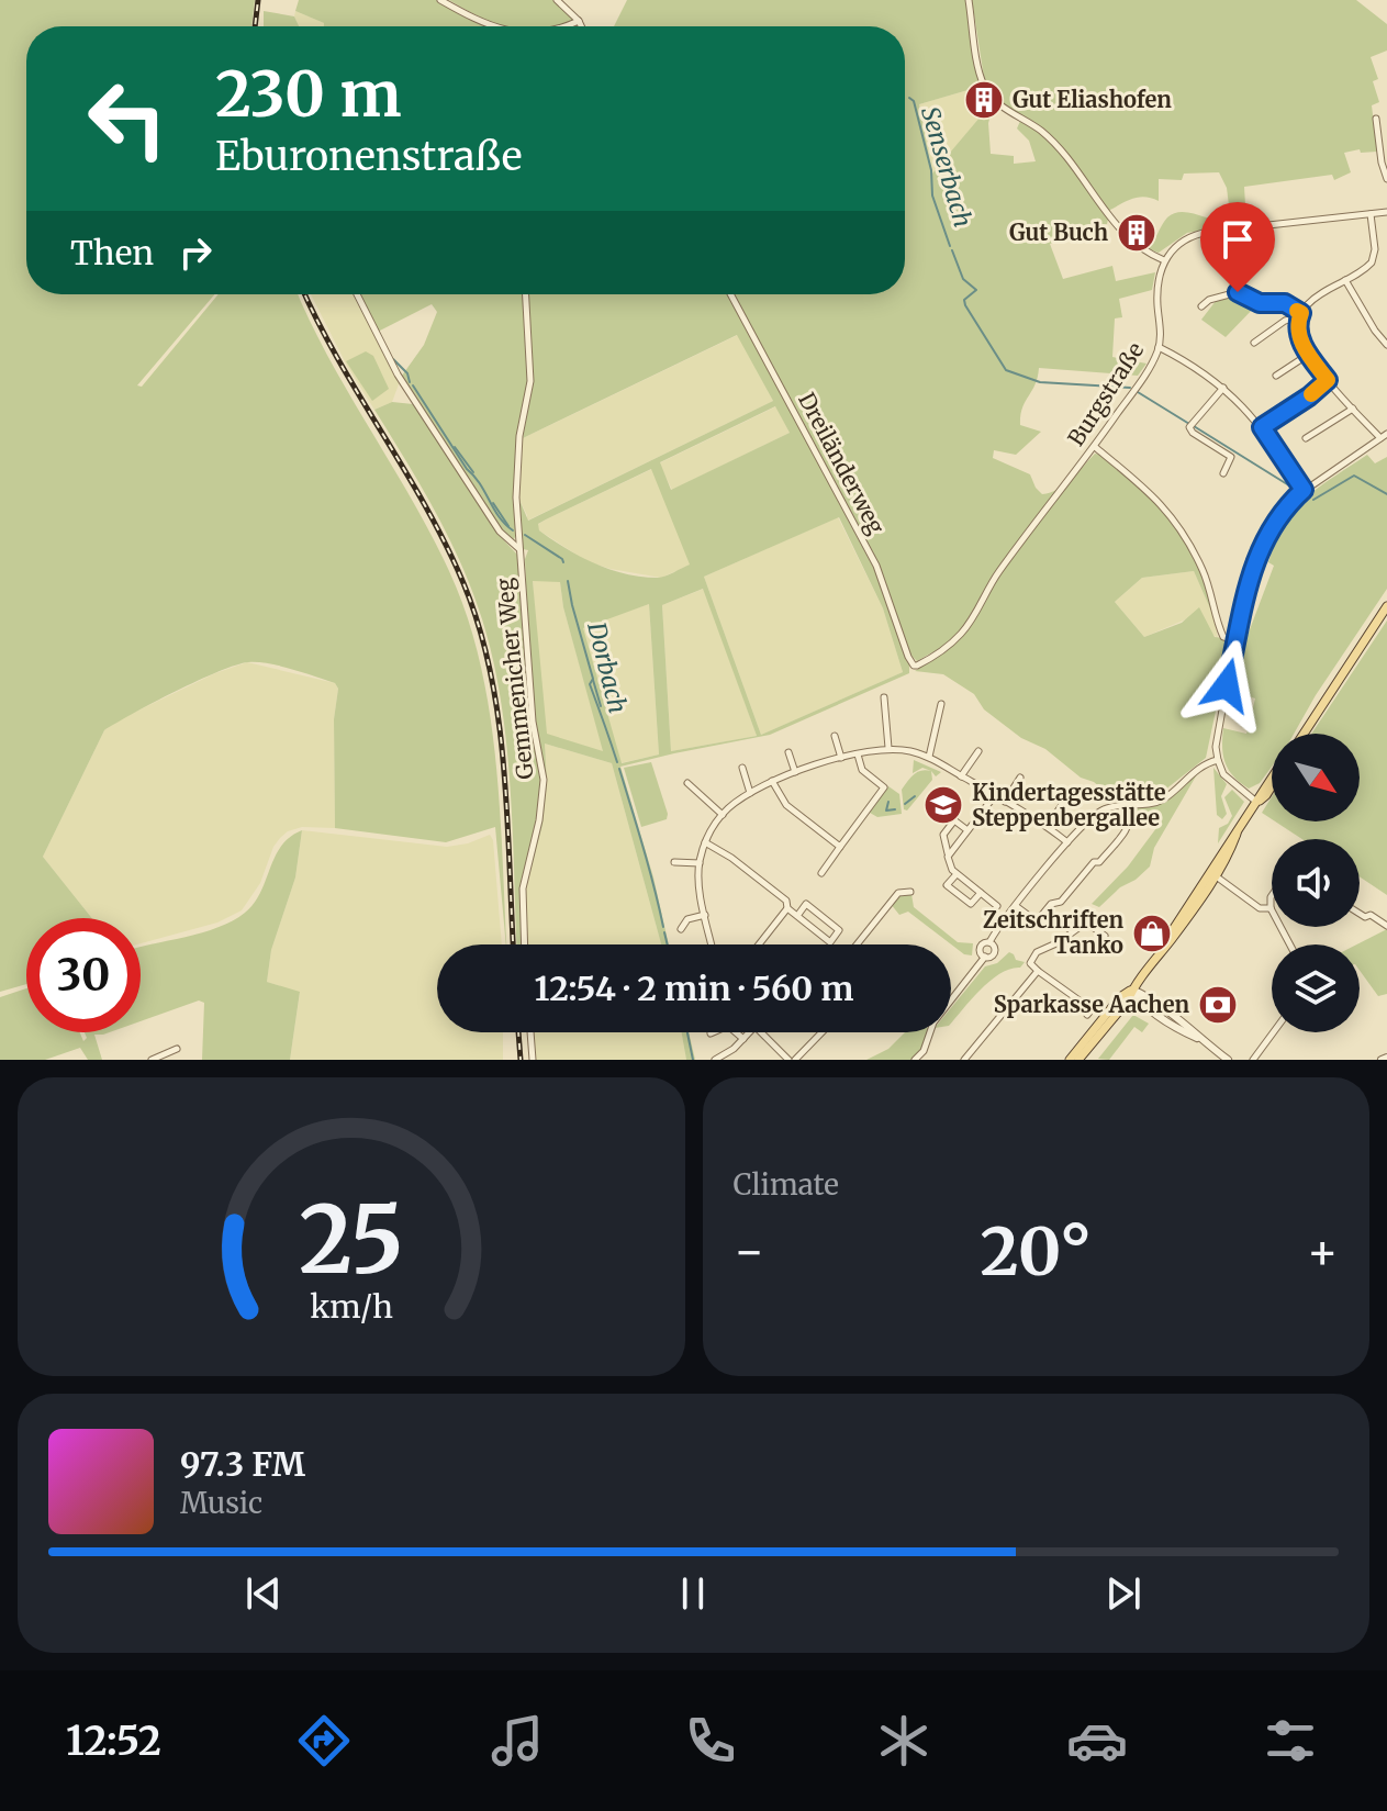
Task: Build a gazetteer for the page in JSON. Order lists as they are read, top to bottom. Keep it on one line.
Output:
{"streets":{"street":["Burgstraße","Dreiländerweg","Gemmenicher Weg"]},"crossings":[["Burgstraße","Dreiländerweg"]],"water":["Senserbach","Dorbach"],"places":{"building":["Gut Eliashofen","Gut Buch"],"school or university":["Kindertagesstätte Steppenbergallee"],"shop":["Zeitschriften Tanko"],"bank":["Sparkasse Aachen"]},"north":"bottom right","page":{"turn":["230 m","Eburonenstraße"],"then":"Then","limit":"30","trip":"12:54 · 2 min · 560 m","tile":"Climate","heat":["−","20°","+"],"song":["97.3 FM","Music"],"tabs":"12:52","gauge":["25","km/h"]}}
